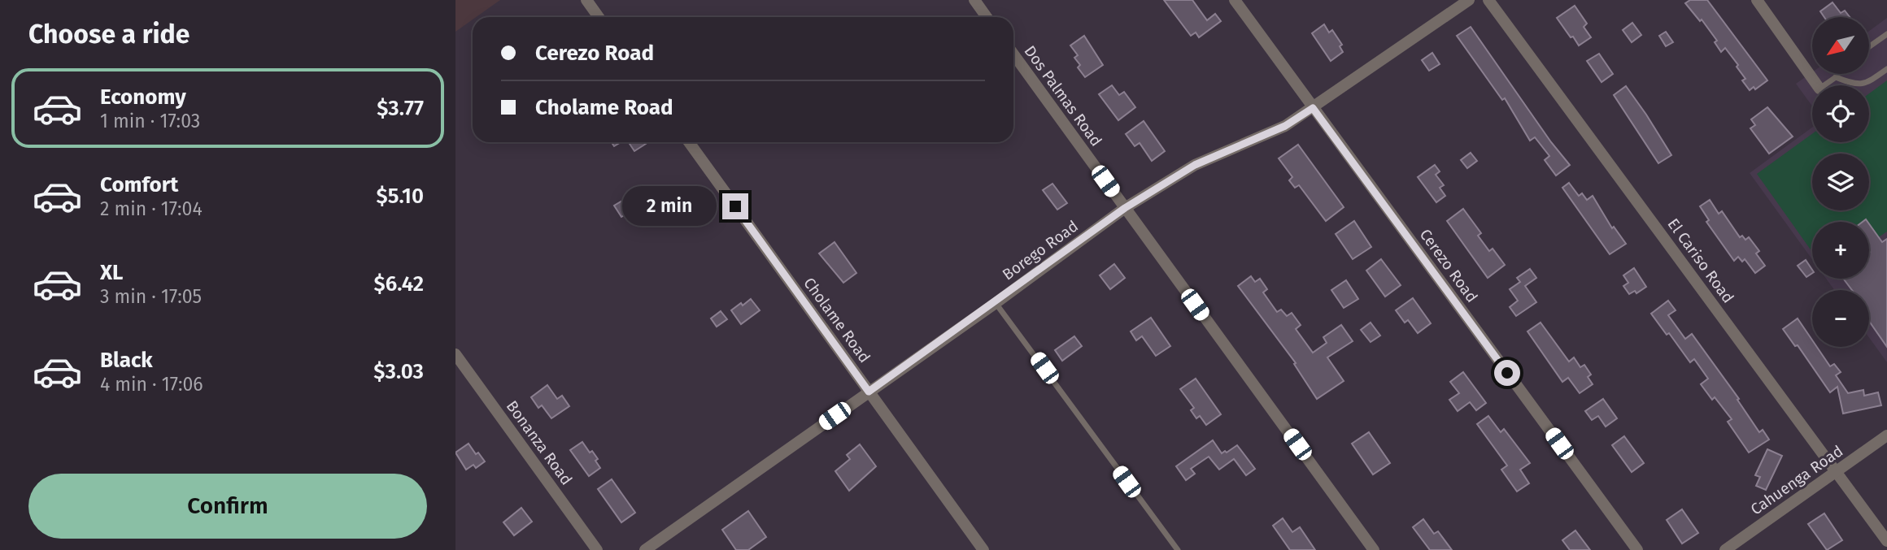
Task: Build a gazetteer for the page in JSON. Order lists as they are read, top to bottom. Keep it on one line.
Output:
{"streets":{"street":["Dos Palmas Road","Borego Road","El Cariso Road","Cerezo Road","Cholame Road","Bonanza Road","Cahuenga Road"]},"crossings":[["Dos Palmas Road","Borego Road"],["Borego Road","Cerezo Road"],["Borego Road","Cholame Road"],["El Cariso Road","Cahuenga Road"]],"north":"bottom left","page":{"heading":"Choose a ride","map_buttons":["+","−"],"banner":["Cerezo Road","Cholame Road"],"list":[{"name":"Economy","note":"1 min · 17:03","value":"$3.77"},{"name":"Comfort","note":"2 min · 17:04","value":"$5.10"},{"name":"XL","note":"3 min · 17:05","value":"$6.42"},{"name":"Black","note":"4 min · 17:06","value":"$3.03"}],"bubble":"2 min","buttons":"Confirm"}}
